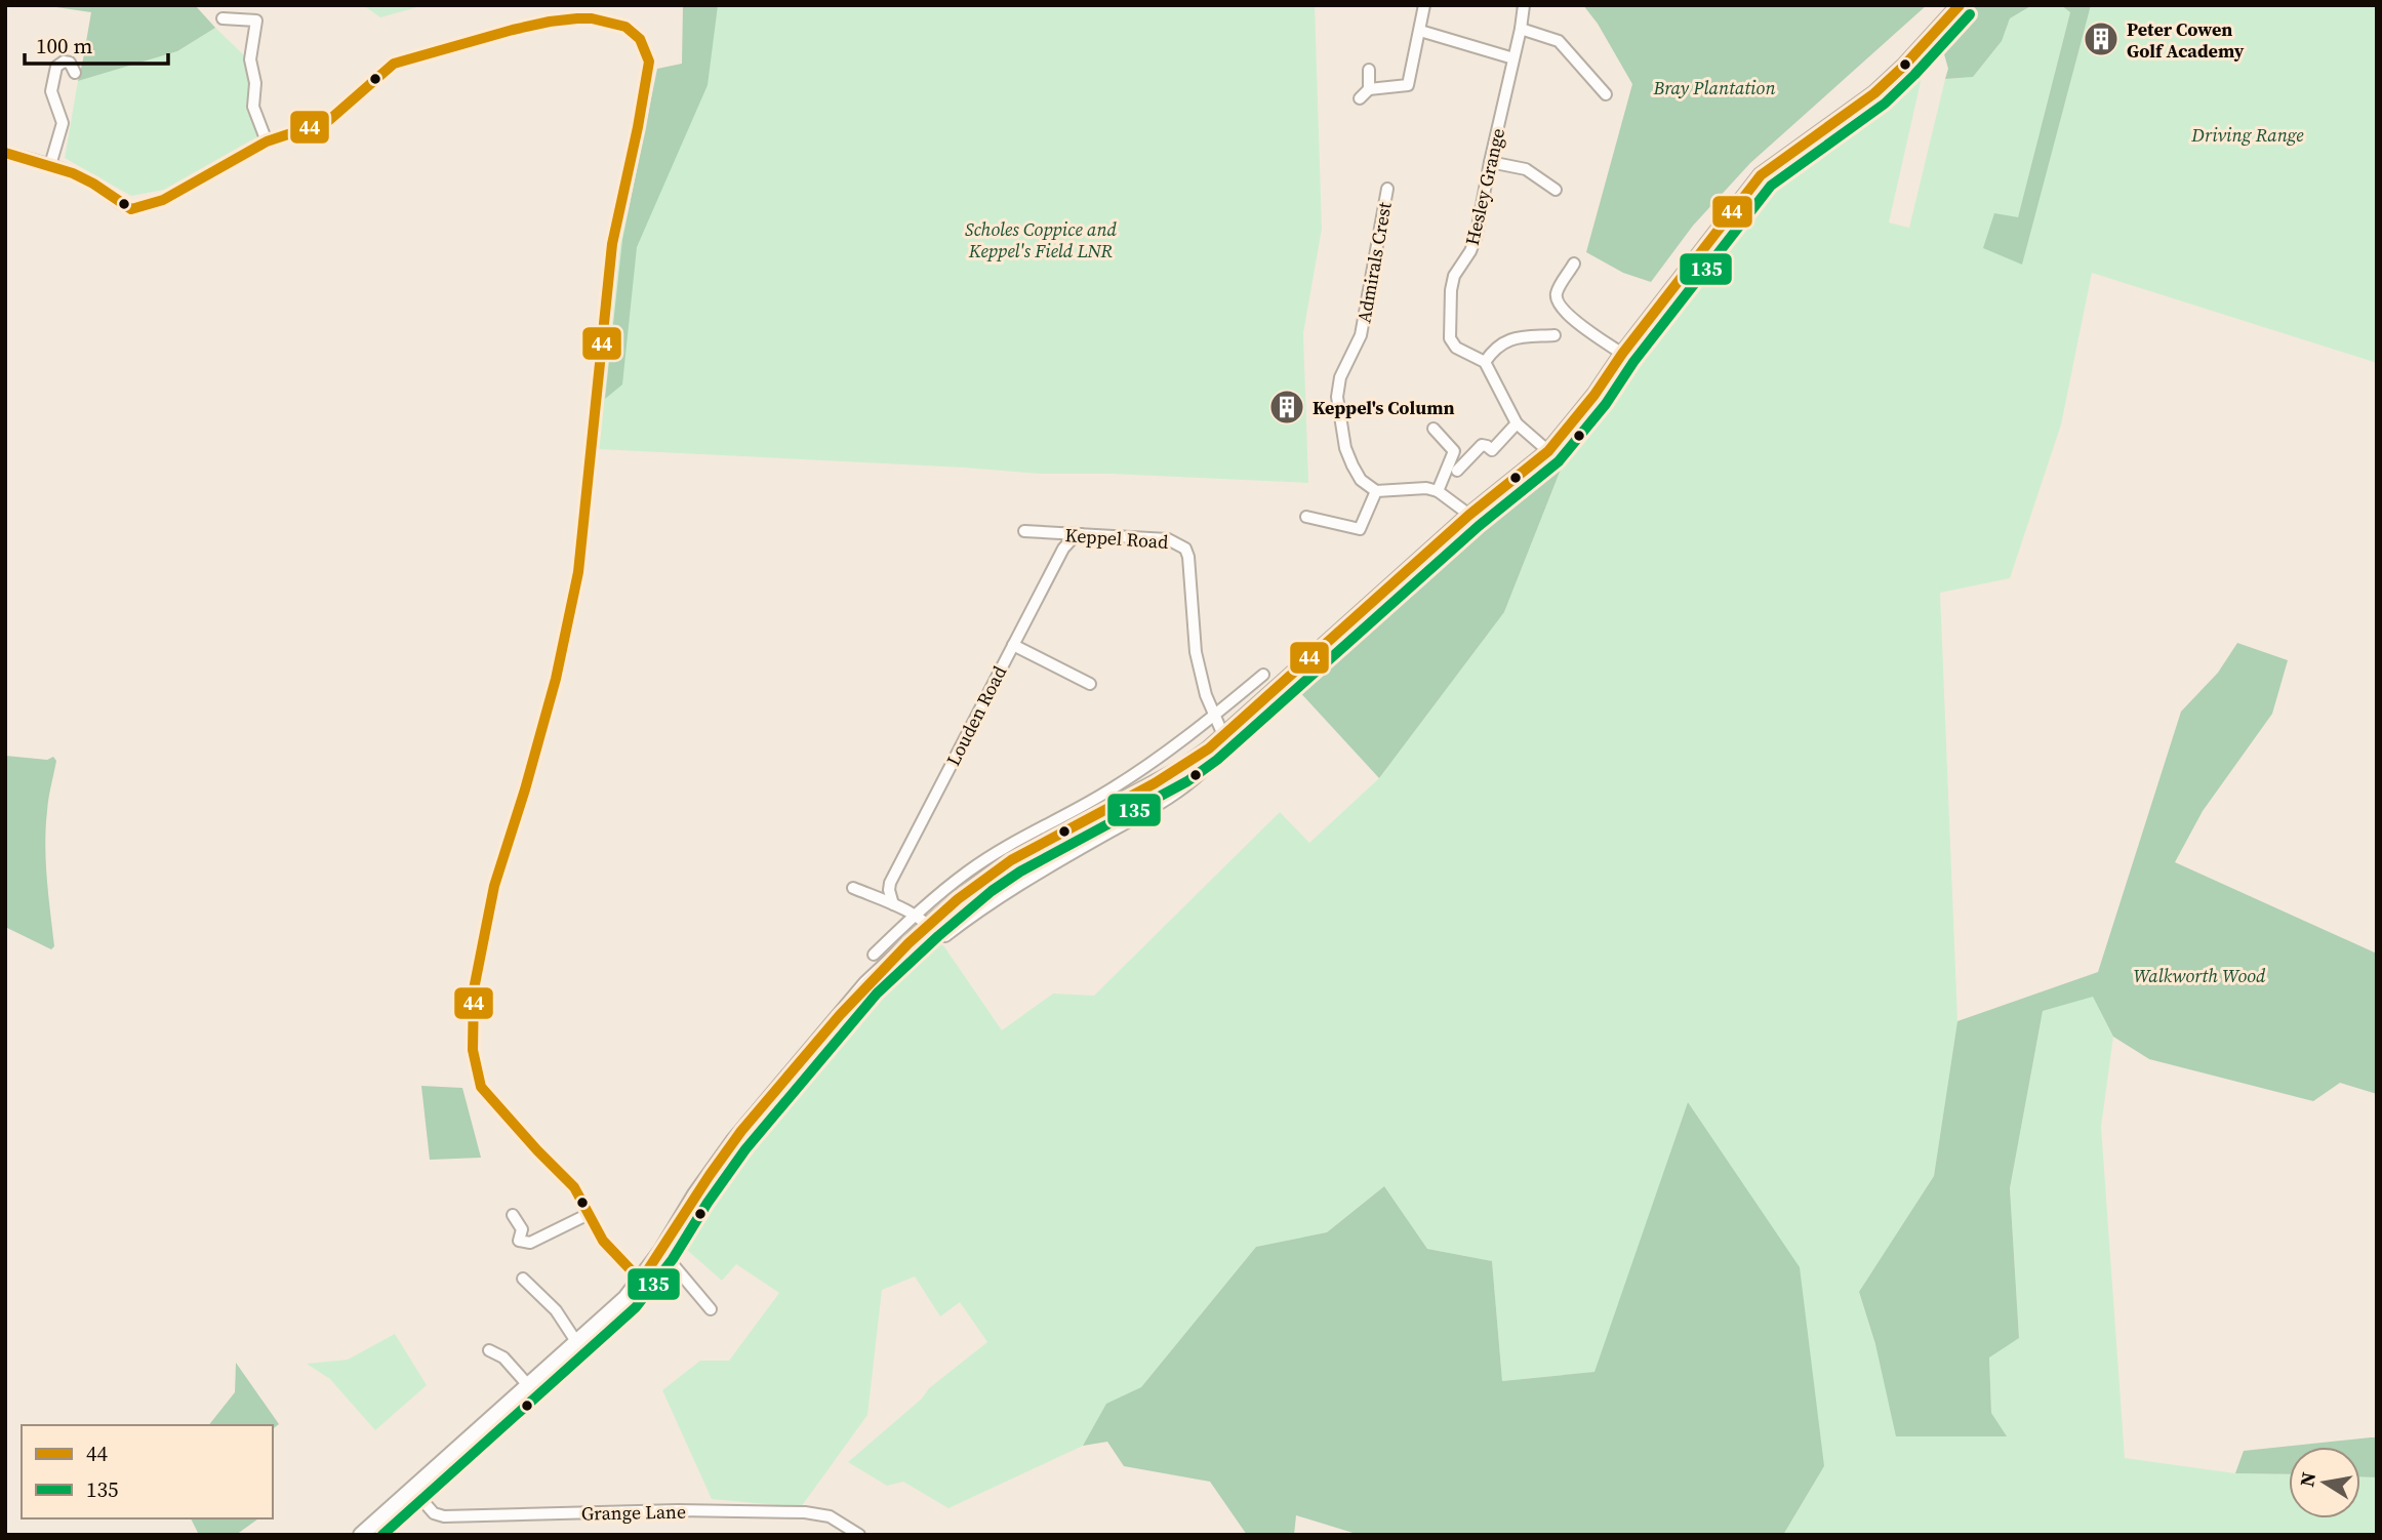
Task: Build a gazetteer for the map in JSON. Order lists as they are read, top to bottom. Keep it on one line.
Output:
{"streets":{"street":["Hesley Grange","Admirals Crest","Keppel Road","Louden Road","Grange Lane"]},"crossings":[["Keppel Road","Louden Road"]],"parks":["Bray Plantation","Driving Range","Scholes Coppice and Keppel's Field LNR","Walkworth Wood"],"places":{"building":["Peter Cowen Golf Academy","Keppel's Column"]},"lines":["transit line 44","transit line 135"],"legend":["44","135"],"scale_bar":"100 m","north":"left"}
